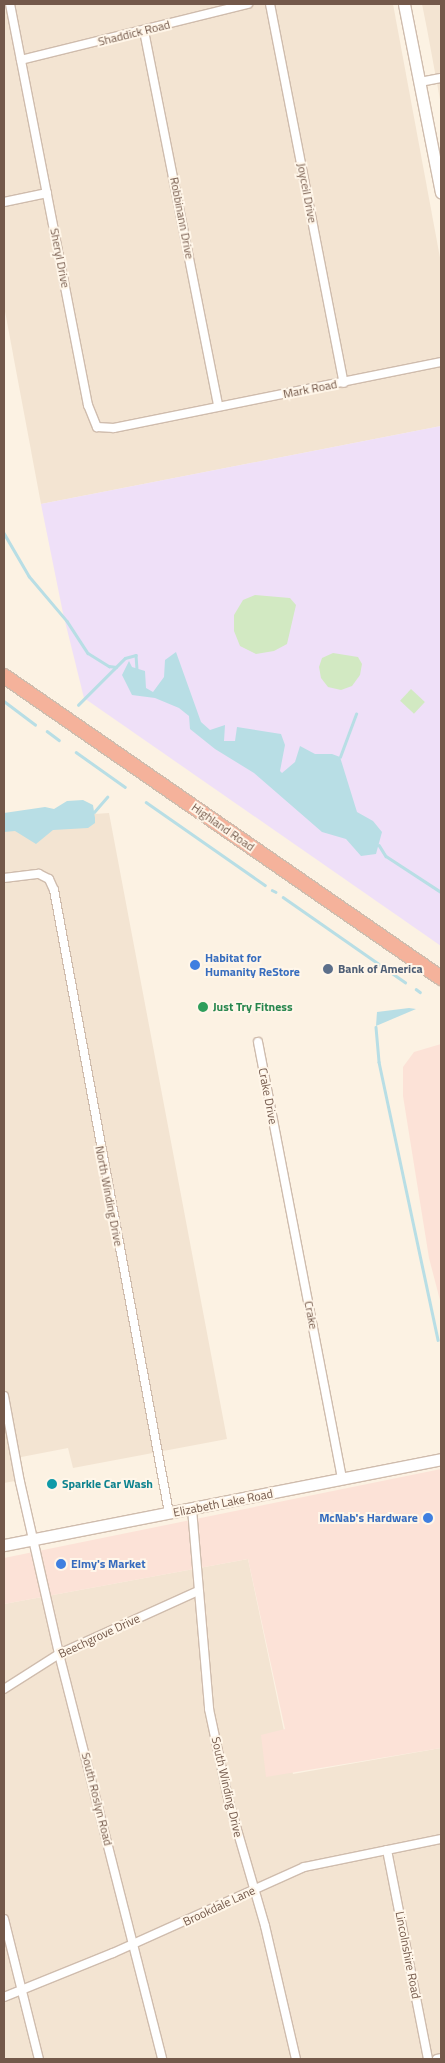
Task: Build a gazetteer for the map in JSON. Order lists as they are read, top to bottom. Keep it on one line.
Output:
{"streets":{"highway":["Highland Road"],"main road":["Elizabeth Lake Road"],"street":["Shaddick Road","Joyceil Drive","Robbinann Drive","Sheryl Drive","Mark Road","Crake Drive","North Winding Drive","Crake","Beechgrove Drive","South Winding Drive","South Roslyn Road","Brookdale Lane","Lincolnshire Road"]},"crossings":[["Shaddick Road","Robbinann Drive"],["Shaddick Road","Sheryl Drive"],["Joyceil Drive","Mark Road"],["Robbinann Drive","Mark Road"],["Sheryl Drive","Mark Road"],["Crake Drive","Crake"],["North Winding Drive","Elizabeth Lake Road"],["Crake","Elizabeth Lake Road"],["Elizabeth Lake Road","South Winding Drive"],["Elizabeth Lake Road","South Roslyn Road"],["Beechgrove Drive","South Winding Drive"],["Beechgrove Drive","South Roslyn Road"],["South Winding Drive","Brookdale Lane"],["South Roslyn Road","Brookdale Lane"],["Brookdale Lane","Lincolnshire Road"]],"places":["Habitat for Humanity ReStore","Bank of America","Just Try Fitness","Sparkle Car Wash","McNab's Hardware","Elmy's Market"]}
